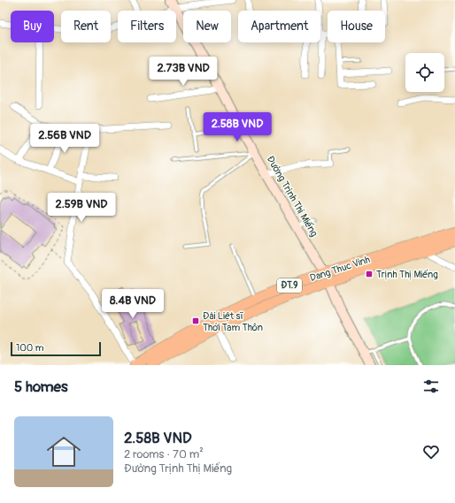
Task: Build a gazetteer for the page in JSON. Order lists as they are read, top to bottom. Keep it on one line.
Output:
{"streets":{"main road":["Đường Trịnh Thị Miếng","Dang Thuc Vinh","ĐT.9"]},"crossings":[["Đường Trịnh Thị Miếng","Dang Thuc Vinh"]],"places":{"transit":["Trịnh Thị Miếng","Đài Liệt sĩ Thới Tam Thôn"]},"scale_bar":"100 m","page":{"chip":["Buy","Rent","Filters","New","Apartment","House"],"price":["2.73B VND","2.58B VND","2.56B VND","2.59B VND","8.4B VND"],"scale":"100 m","heading":"5 homes","list":[{"name":"2.58B VND","note":"2 rooms · 70 m² · Đường Trịnh Thị Miếng"}]}}
